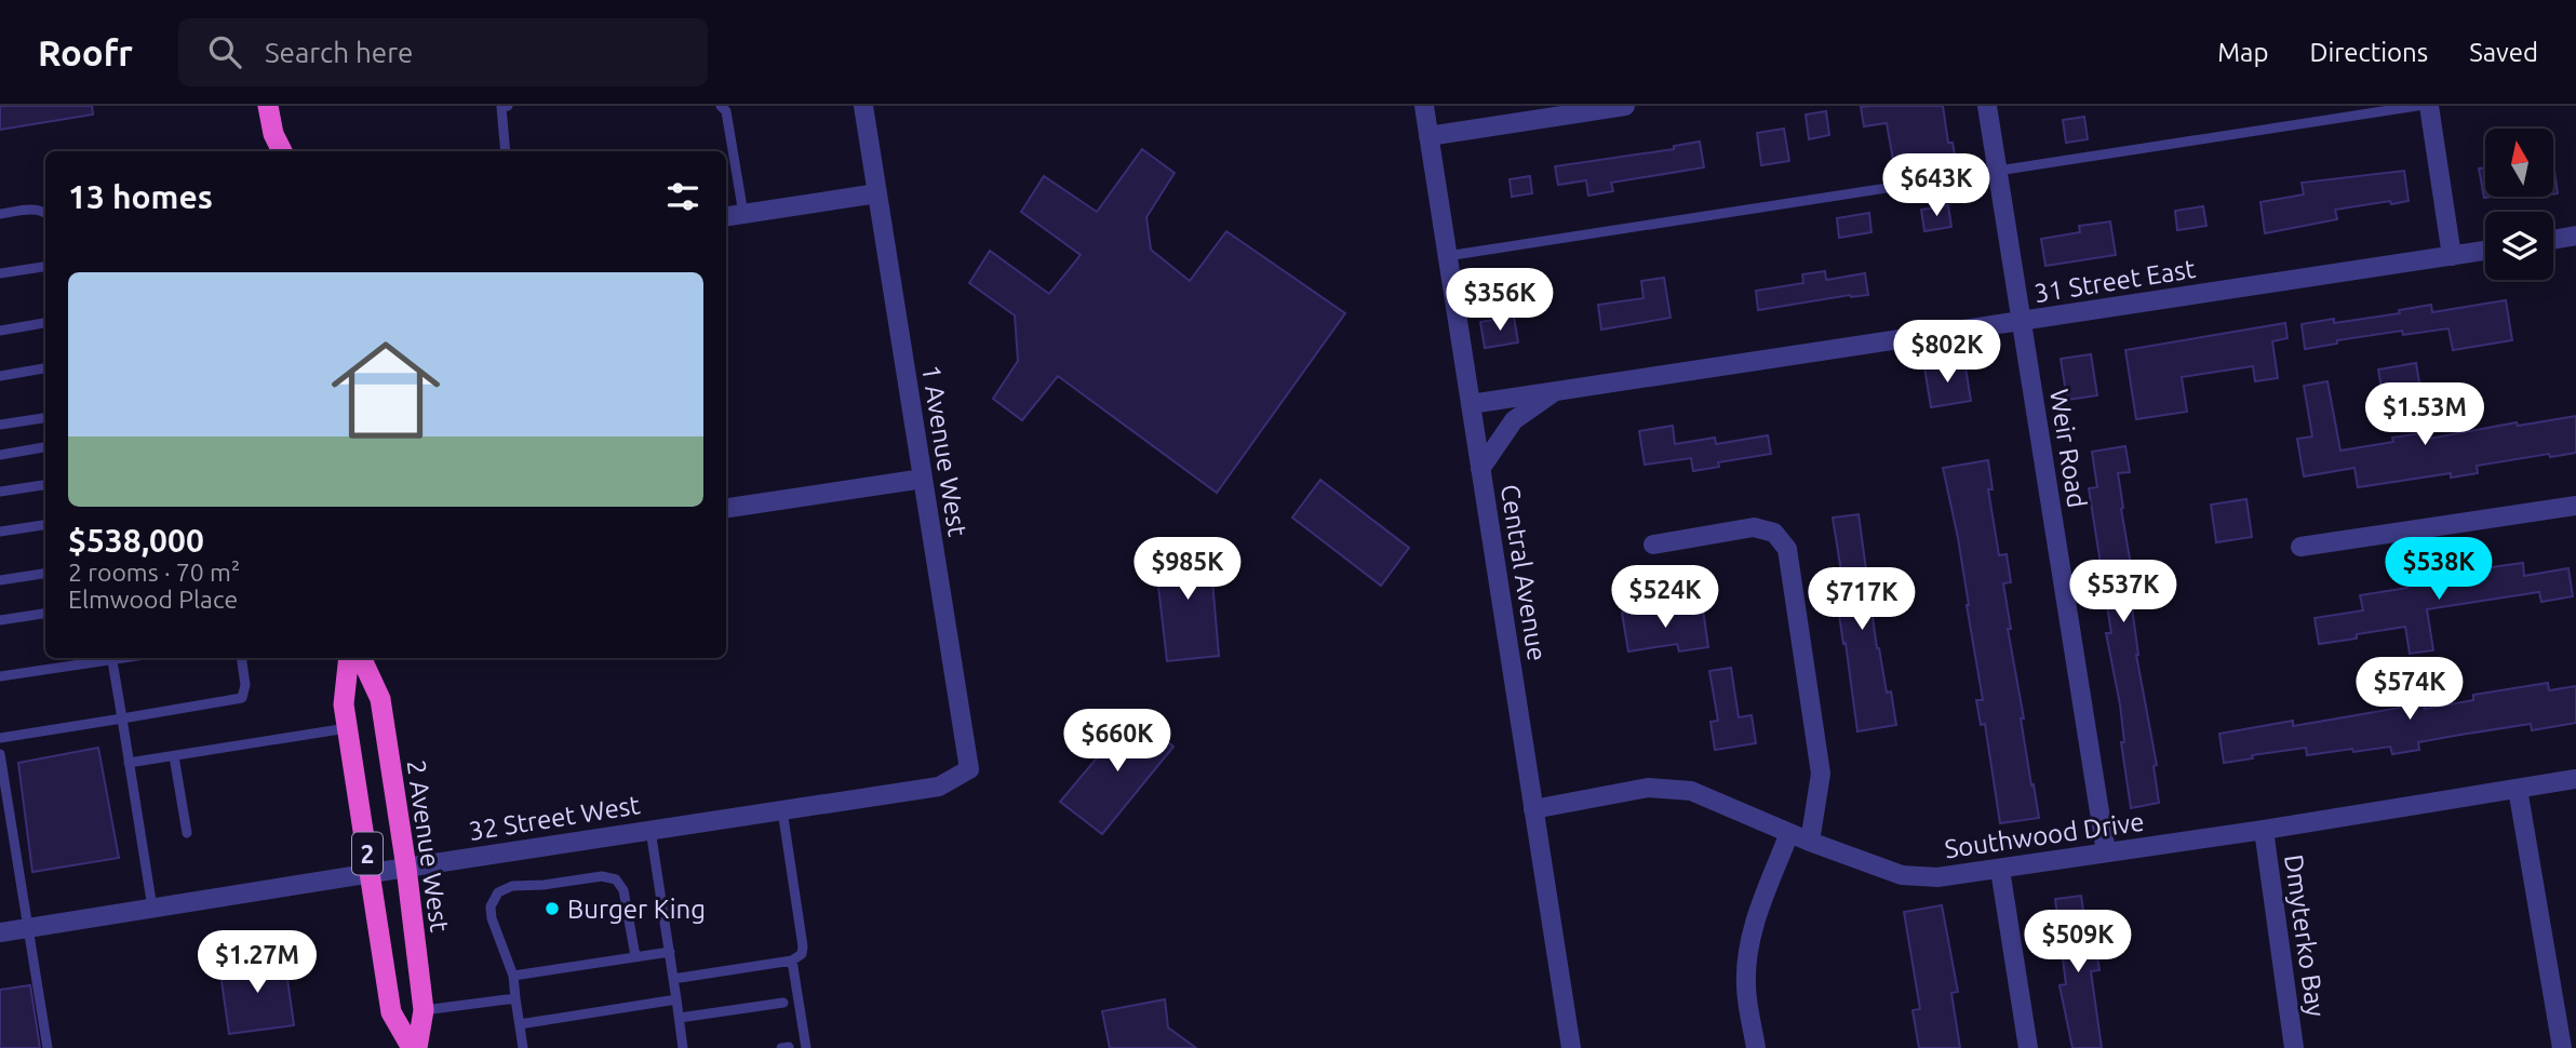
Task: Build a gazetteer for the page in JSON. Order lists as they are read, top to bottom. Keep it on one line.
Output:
{"streets":{"highway":["2 Avenue West","2"],"street":["31 Street East","Weir Road","1 Avenue West","Central Avenue","32 Street West","Southwood Drive","Dmyterko Bay"]},"crossings":[["31 Street East","Weir Road"],["31 Street East","Central Avenue"],["Weir Road","Southwood Drive"],["1 Avenue West","32 Street West"],["Central Avenue","Southwood Drive"],["32 Street West","2 Avenue West"],["Southwood Drive","Dmyterko Bay"]],"places":["Burger King"],"north":"top","page":{"header":"Roofr","search":"Search here","nav":["Map","Directions","Saved"],"heading":"13 homes","price":["$643K","$356K","$802K","$1.53M","$985K","$538K","$537K","$524K","$717K","$574K","$660K","$509K","$1.27M"],"list":[{"name":"$538,000","note":"2 rooms · 70 m² · Elmwood Place"}]}}
